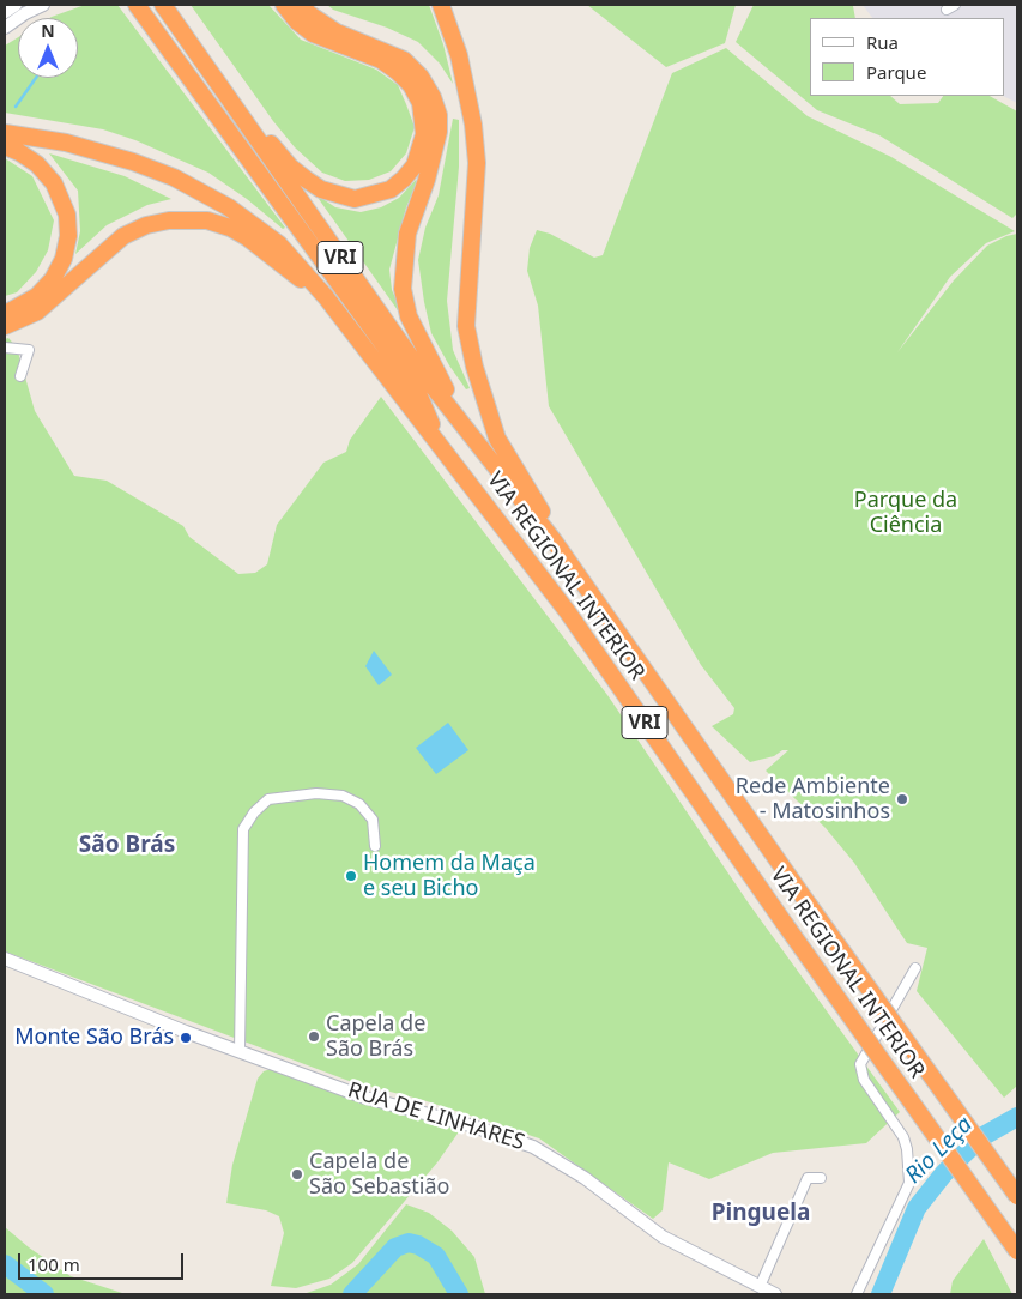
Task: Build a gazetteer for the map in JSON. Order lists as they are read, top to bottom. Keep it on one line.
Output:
{"streets":{"highway":["VRI","VIA REGIONAL INTERIOR"],"main road":["RUA DE LINHARES"]},"districts":["São Brás","Pinguela"],"water":["Rio Leça"],"parks":["Parque da Ciência"],"places":["Rede Ambiente - Matosinhos","Homem da Maça e seu Bicho","Capela de São Brás","Monte São Brás","Capela de São Sebastião"],"legend":["Rua","Parque"],"scale_bar":"100 m","north":"top"}
